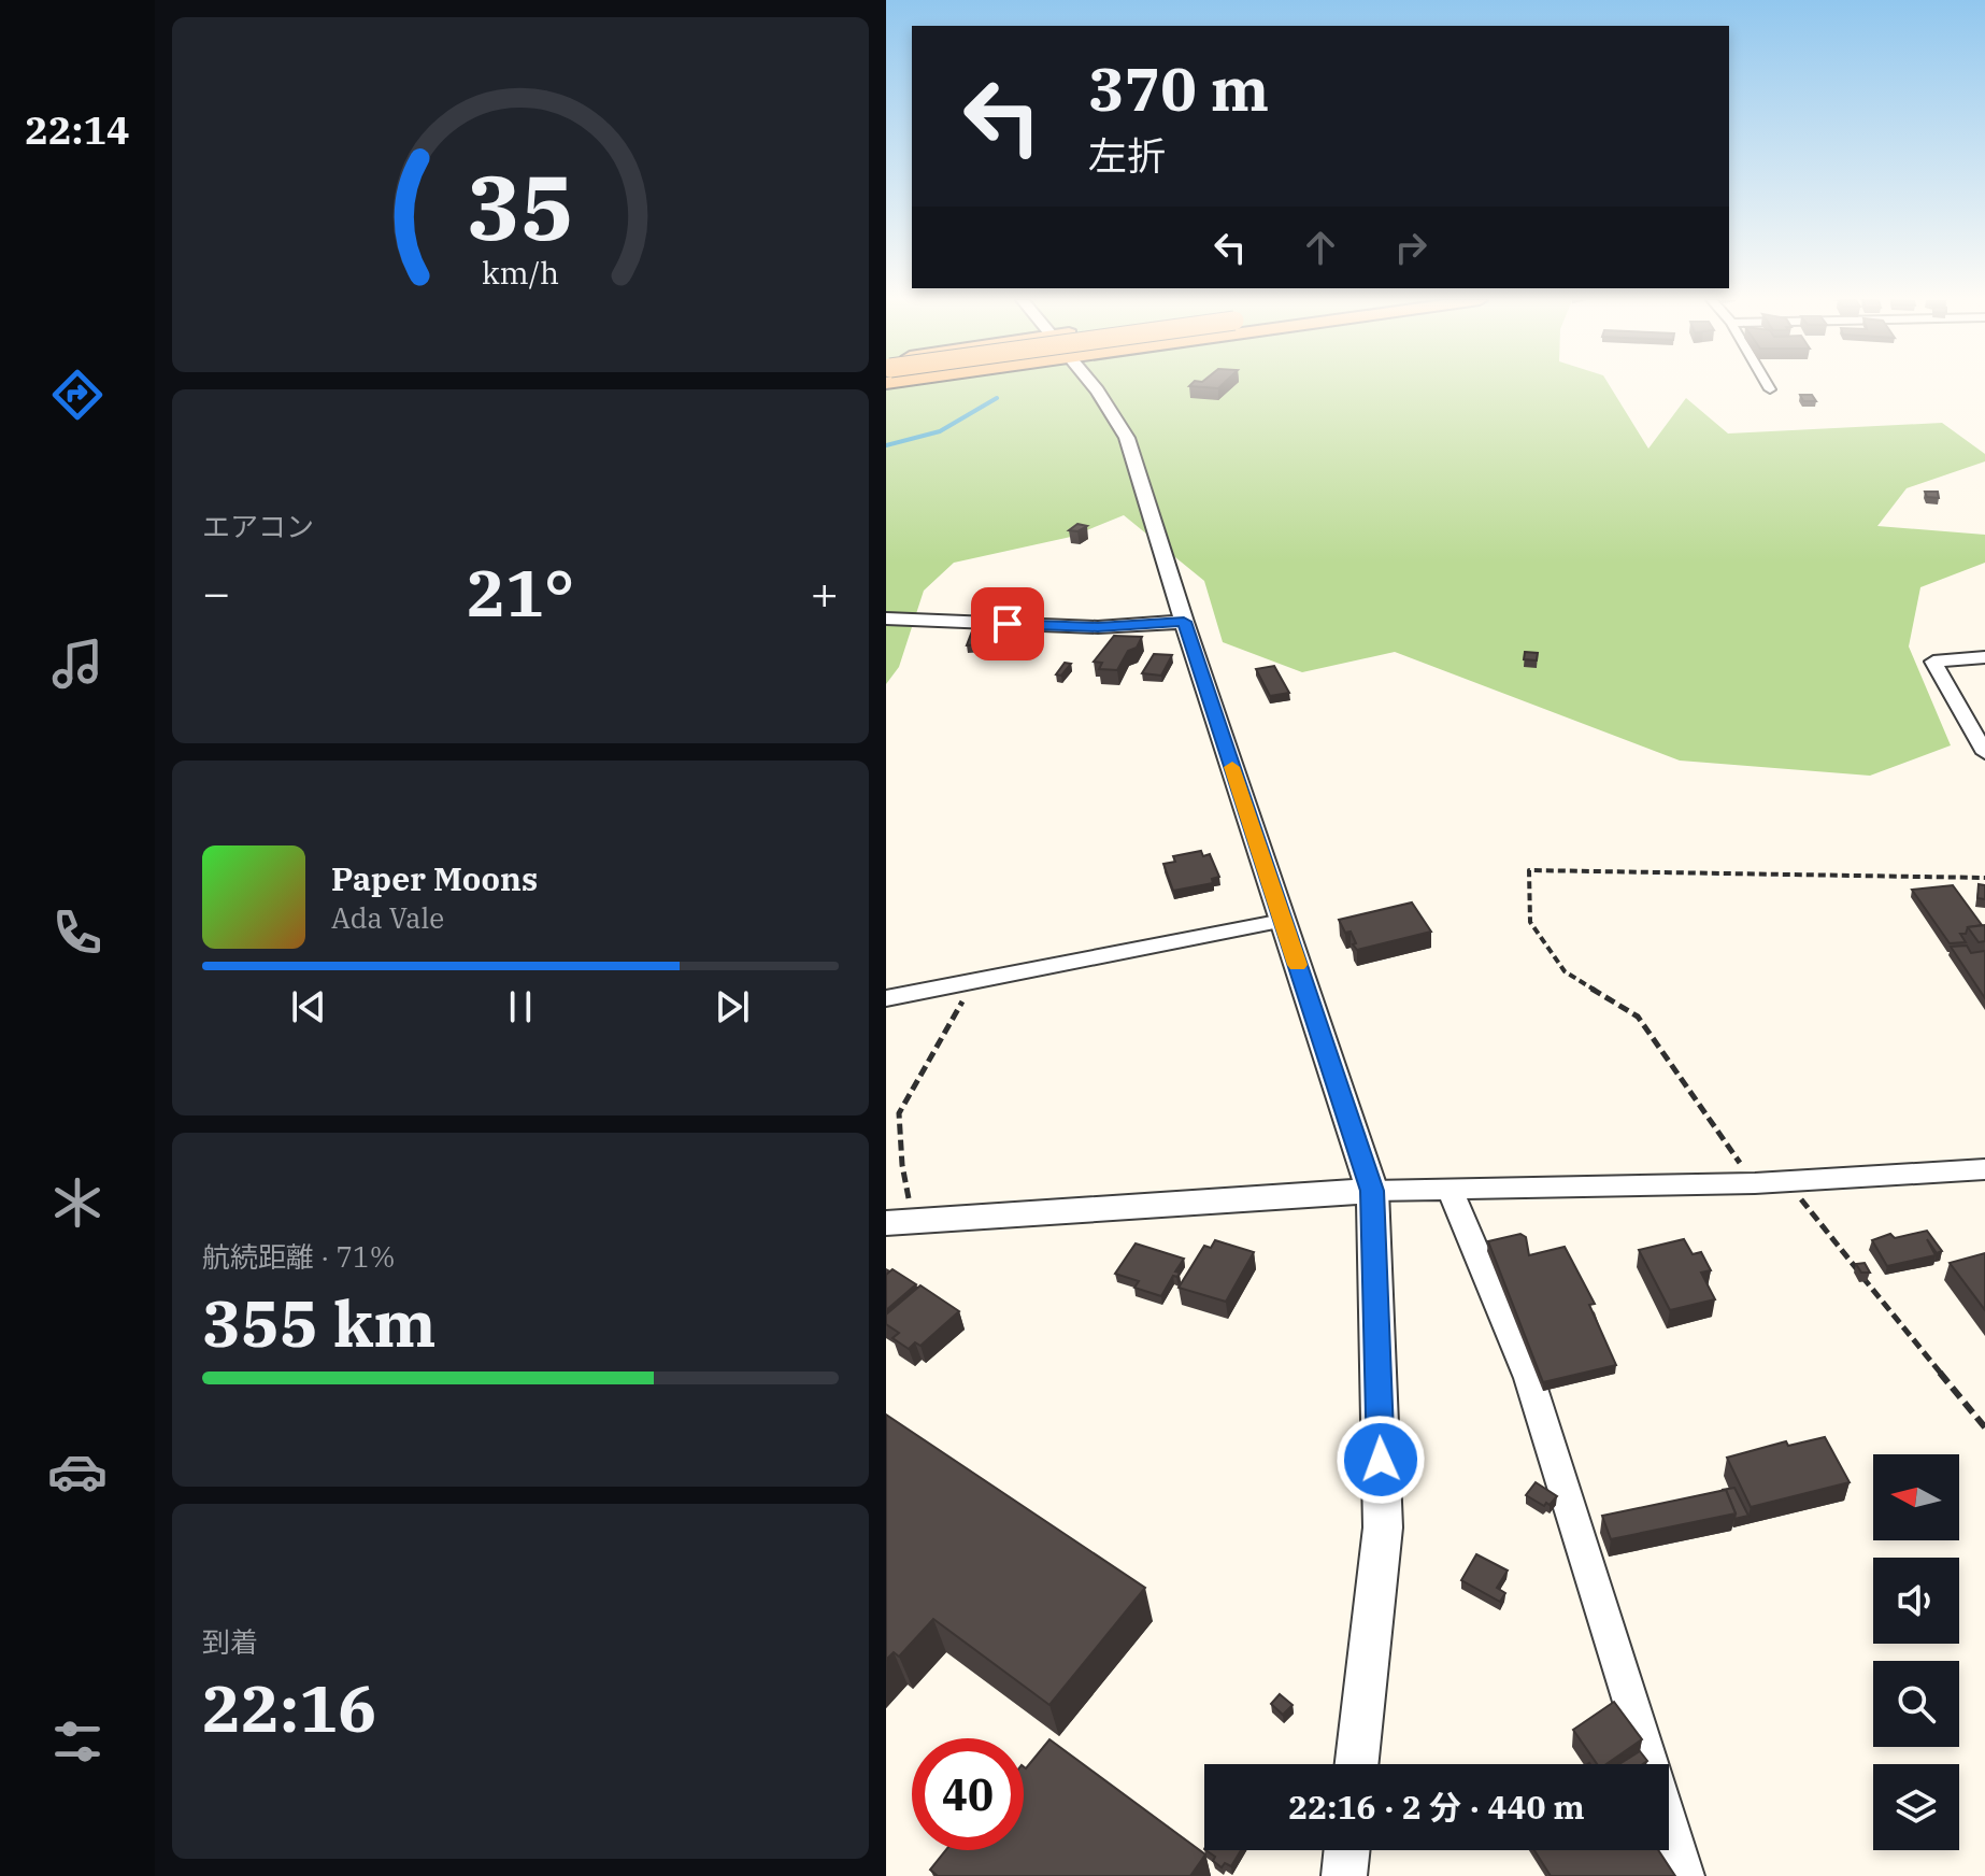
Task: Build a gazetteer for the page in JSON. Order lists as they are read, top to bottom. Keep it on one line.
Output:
{"north":"left","page":{"tabs":"22:14","turn":["370 m","左折"],"tile":["エアコン",["航続距離 · 71%","355 km"],["到着","22:16"]],"heat":["−","21°","+"],"song":["Paper Moons","Ada Vale"],"limit":"40","trip":"22:16 · 2 分 · 440 m","gauge":["35","km/h"]}}
